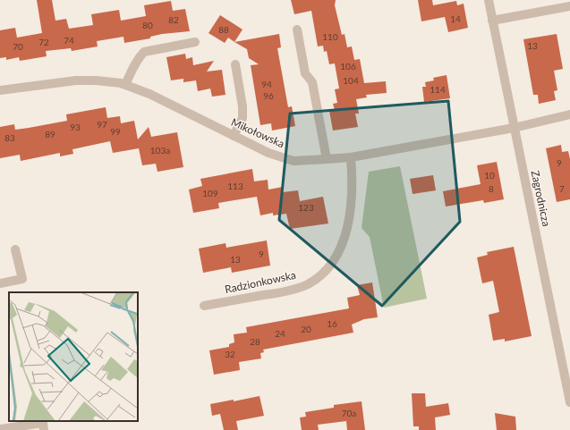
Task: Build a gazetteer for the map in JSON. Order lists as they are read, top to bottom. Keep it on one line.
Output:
{"streets":{"street":["Mikołowska","Zagrodnicza","Radzionkowska"]},"crossings":[["Mikołowska","Zagrodnicza"],["Mikołowska","Radzionkowska"]],"house_numbers":["14","82","80","88","110","74","72","13","70","106","104","94","114","96","97","93","99","89","83","103a","9","10","113","8","7","109","123","9","13","16","20","24","28","32","70a"]}
